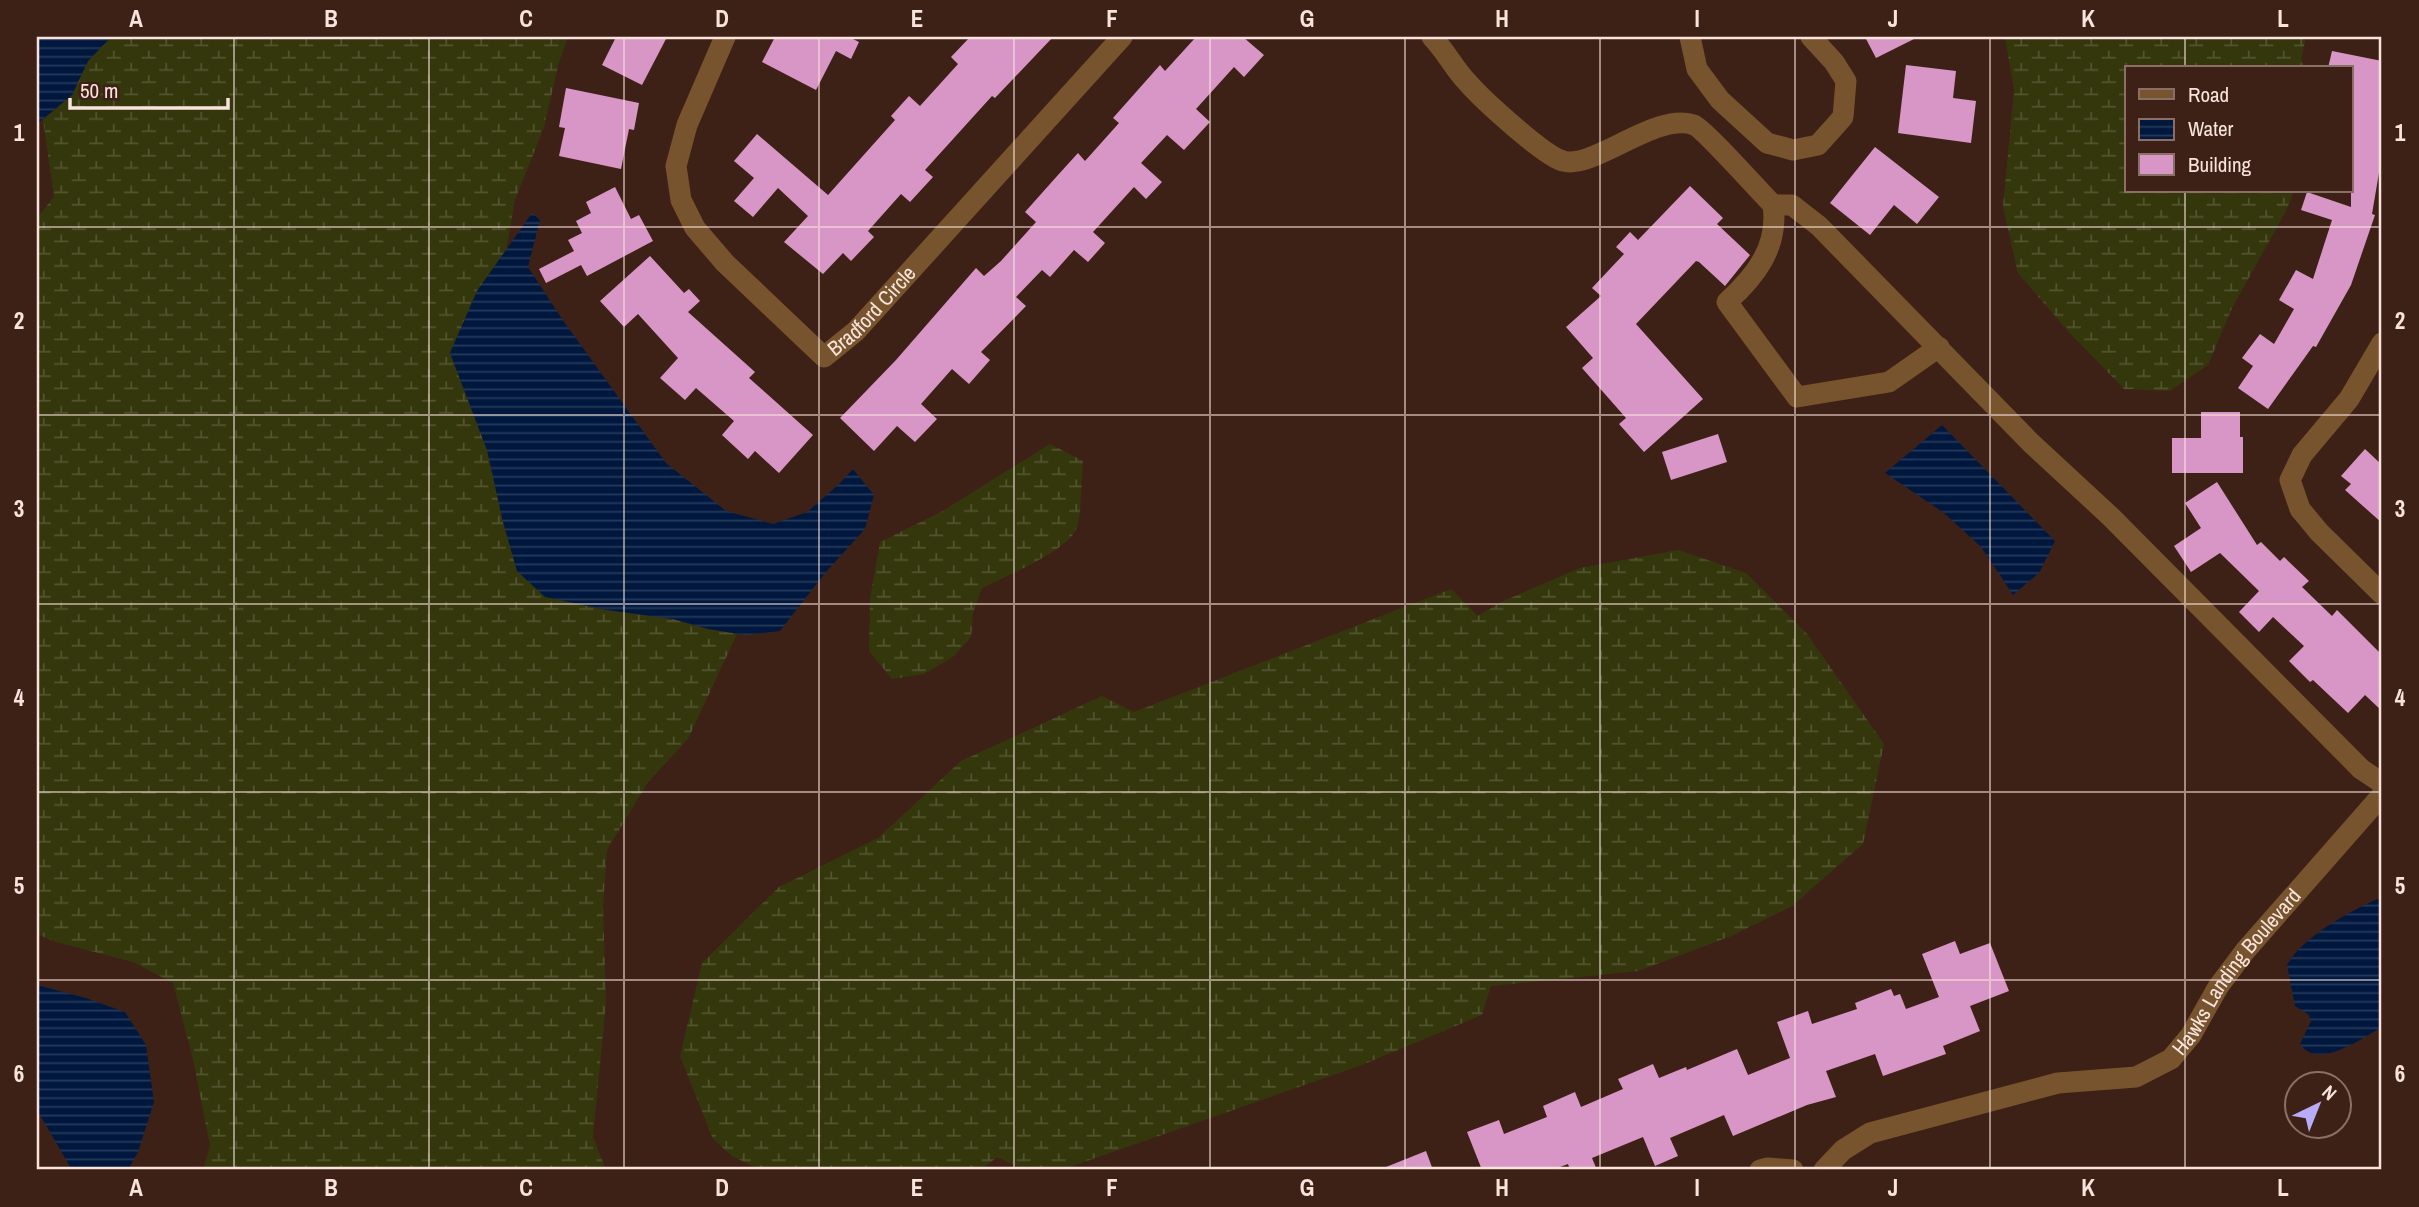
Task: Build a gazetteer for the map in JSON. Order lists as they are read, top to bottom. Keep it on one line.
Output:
{"streets":{"street":["Bradford Circle","Hawks Landing Boulevard"]},"legend":["Road","Water","Building"],"scale_bar":"50 m","north":"top right","grid":{"columns":["A","B","C","D","E","F","G","H","I","J","K","L"],"rows":["1","2","3","4","5","6"]}}
